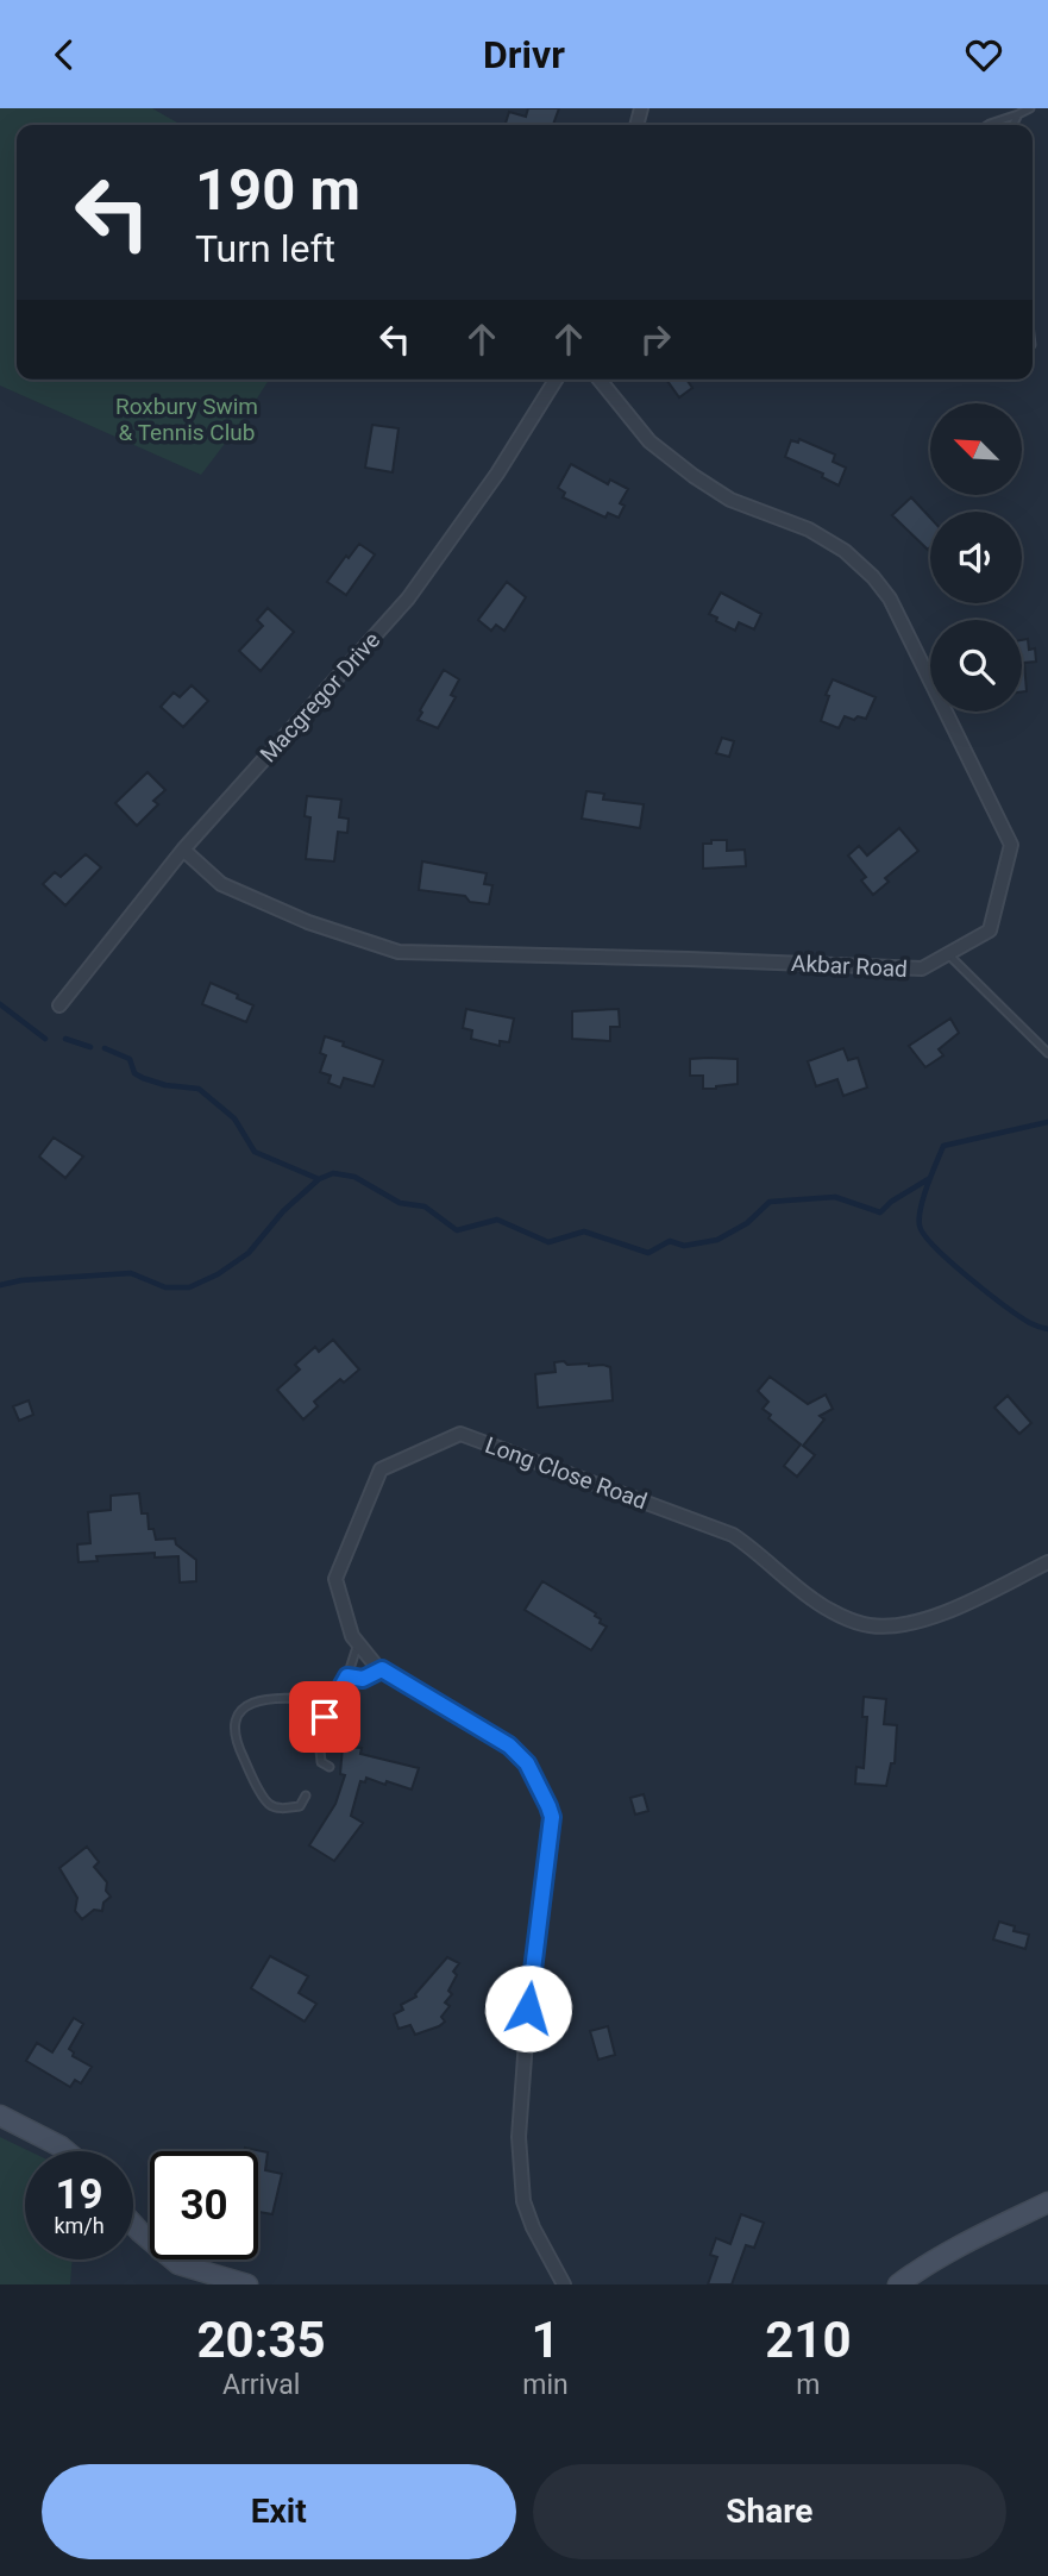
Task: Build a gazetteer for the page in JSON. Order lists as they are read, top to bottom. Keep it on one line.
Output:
{"streets":{"street":["Macgregor Drive","Akbar Road","Long Close Road"]},"crossings":[["Macgregor Drive","Akbar Road"]],"parks":["Roxbury Swim & Tennis Club"],"north":"top left","page":{"header":"Drivr","turn":["190 m","Turn left"],"speed":"19 km/h","limit":"30","eta":["20:35","Arrival","1","min","210","m"],"buttons":["Exit","Share"]}}
